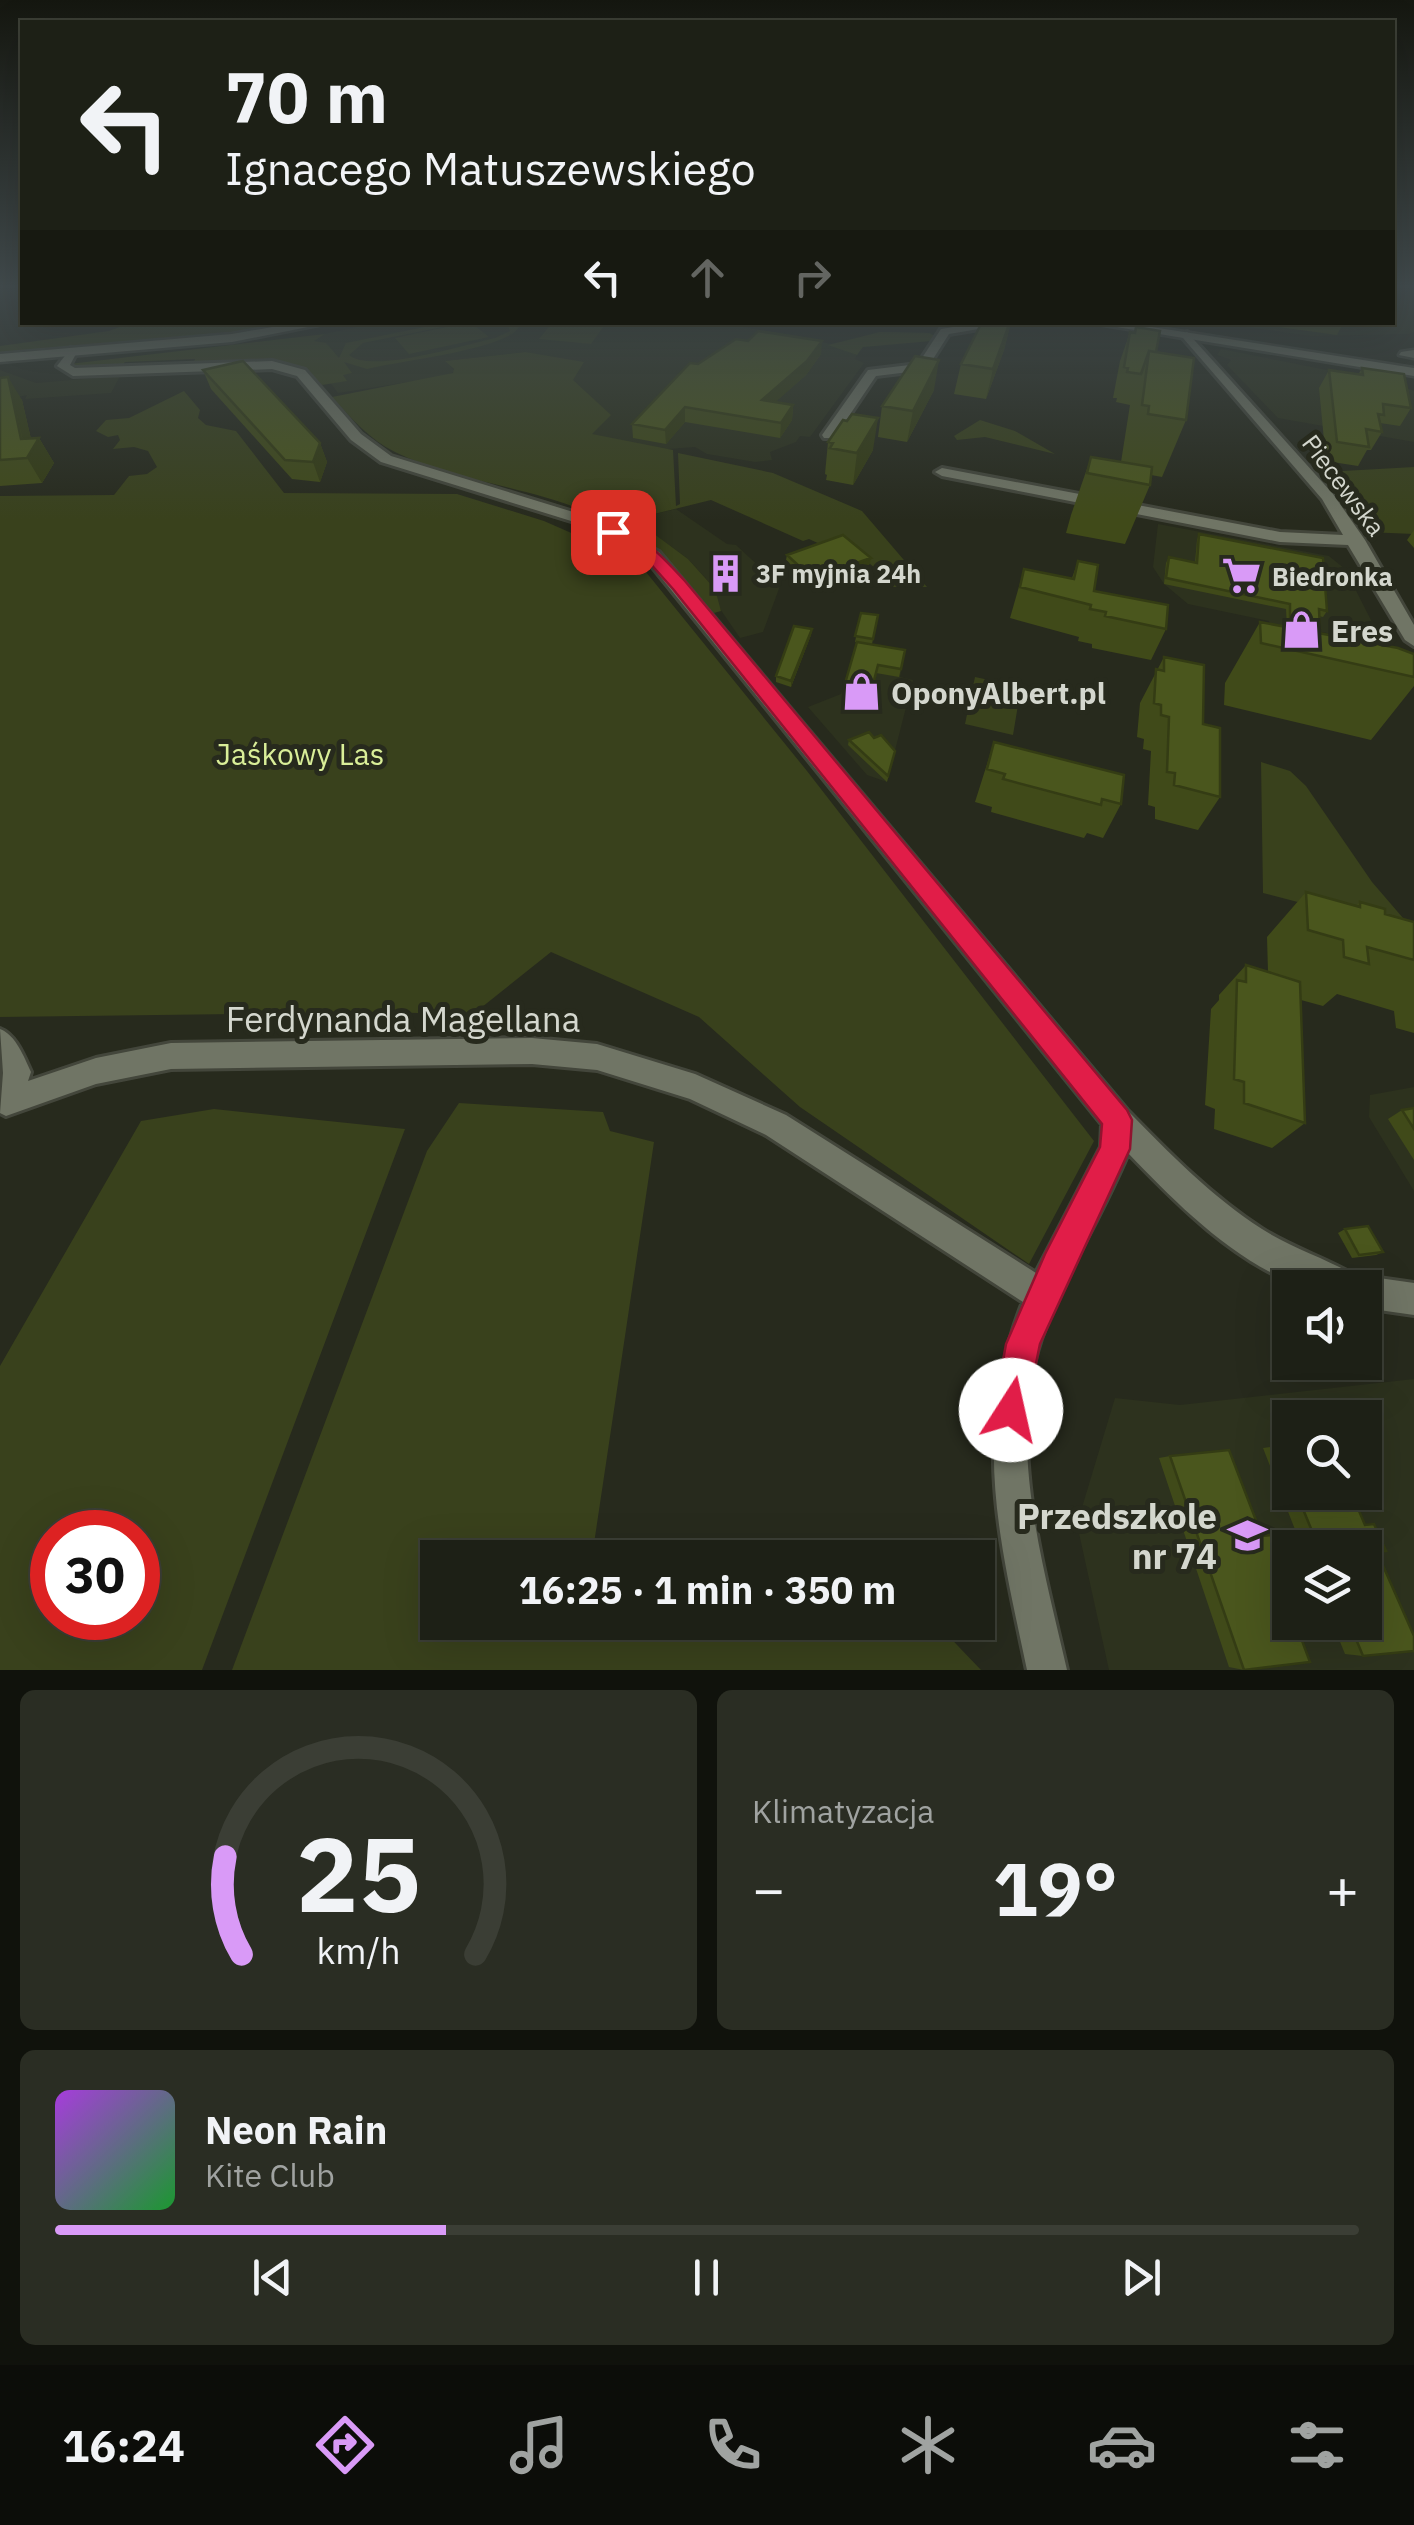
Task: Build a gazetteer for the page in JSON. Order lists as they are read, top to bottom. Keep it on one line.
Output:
{"streets":{"street":["Piecewska","Ferdynanda Magellana"]},"parks":["Jaśkowy Las"],"places":{"building":["3F myjnia 24h"],"supermarket":["Biedronka"],"shop":["Eres","OponyAlbert.pl"],"school or university":["Przedszkole nr 74"]},"page":{"turn":["70 m","Ignacego Matuszewskiego"],"limit":"30","trip":"16:25 · 1 min · 350 m","tile":"Klimatyzacja","heat":["−","19°","+"],"song":["Neon Rain","Kite Club"],"tabs":"16:24","gauge":["25","km/h"]}}
